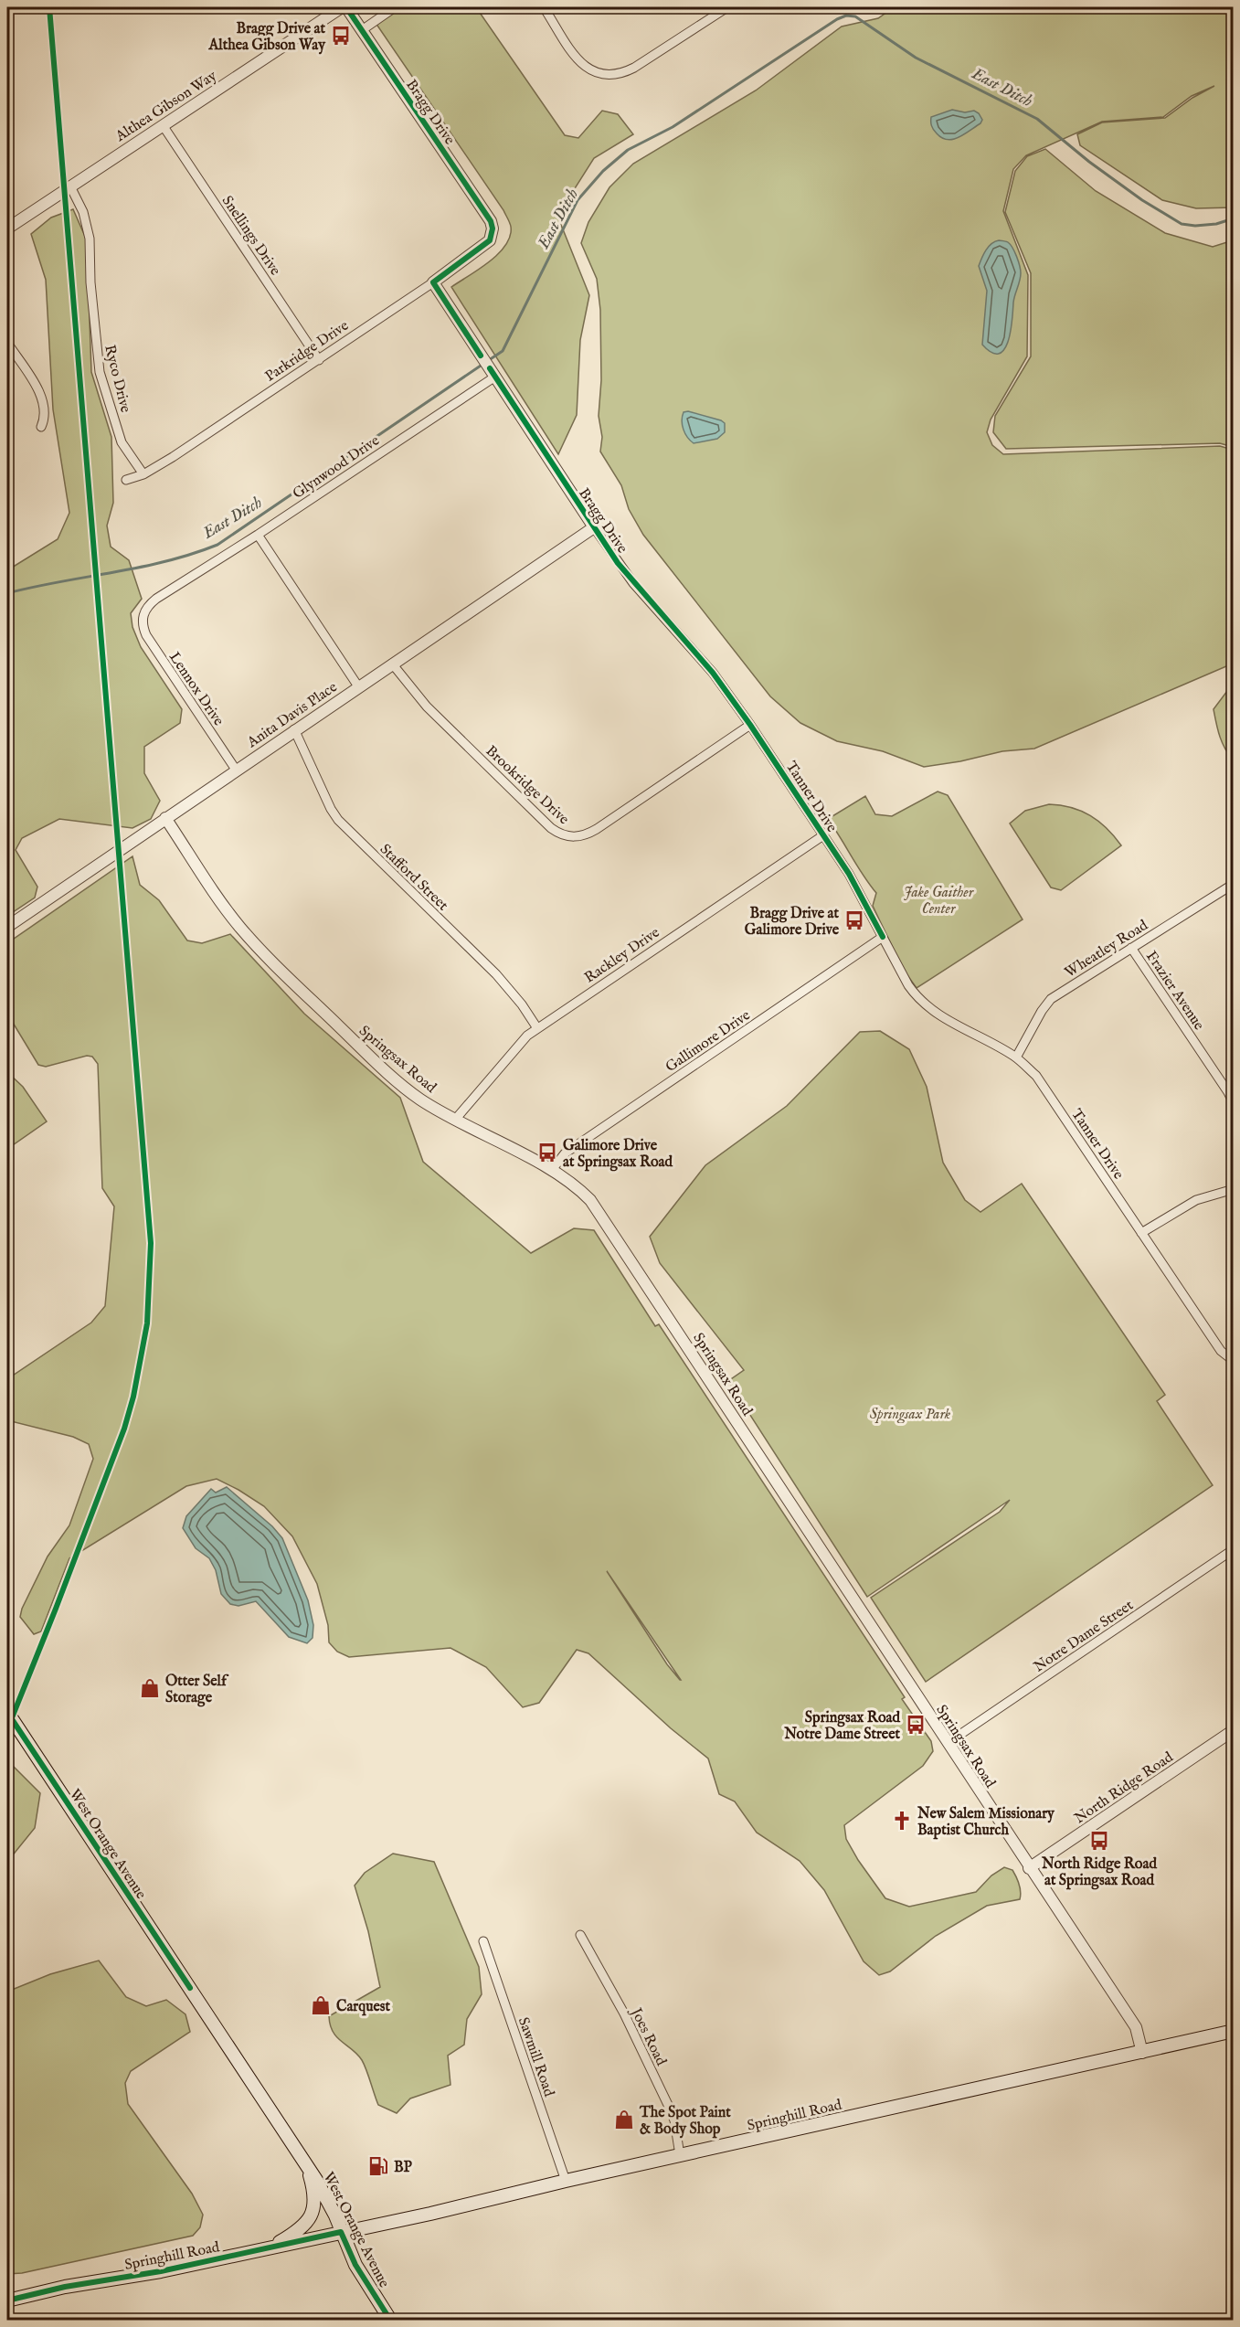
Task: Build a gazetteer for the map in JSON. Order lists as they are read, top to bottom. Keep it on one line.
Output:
{"streets":{"main road":["West Orange Avenue","Springhill Road"],"street":["Althea Gibson Way","Bragg Drive","Snellings Drive","Parkridge Drive","Ryco Drive","Glynwood Drive","Lennox Drive","Anita Davis Place","Brookridge Drive","Tanner Drive","Stafford Street","Wheatley Road","Rackley Drive","Frazier Avenue","Gallimore Drive","Springsax Road","Notre Dame Street","North Ridge Road","Joes Road","Sawmill Road"]},"crossings":[["Althea Gibson Way","Bragg Drive"],["Althea Gibson Way","Snellings Drive"],["Althea Gibson Way","Ryco Drive"],["Bragg Drive","Parkridge Drive"],["Bragg Drive","Glynwood Drive"],["Bragg Drive","Anita Davis Place"],["Bragg Drive","Tanner Drive"],["Snellings Drive","Parkridge Drive"],["Parkridge Drive","Ryco Drive"],["Glynwood Drive","Lennox Drive"],["Lennox Drive","Anita Davis Place"],["Anita Davis Place","Brookridge Drive"],["Anita Davis Place","Stafford Street"],["Anita Davis Place","Springsax Road"],["Brookridge Drive","Tanner Drive"],["Tanner Drive","Wheatley Road"],["Tanner Drive","Rackley Drive"],["Tanner Drive","Gallimore Drive"],["Stafford Street","Rackley Drive"],["Wheatley Road","Frazier Avenue"],["Rackley Drive","Springsax Road"],["Gallimore Drive","Springsax Road"],["Springsax Road","Notre Dame Street"],["Springsax Road","North Ridge Road"],["Springsax Road","Springhill Road"],["West Orange Avenue","Springhill Road"],["Joes Road","Springhill Road"],["Sawmill Road","Springhill Road"]],"water":["East Ditch"],"parks":["Jake Gaither Center","Springsax Park"],"places":{"bus stop":["Bragg Drive at Althea Gibson Way","Bragg Drive at Galimore Drive","Galimore Drive at Springsax Road","Springsax Road Notre Dame Street","North Ridge Road at Springsax Road"],"shop":["Otter Self Storage","Carquest","The Spot Paint & Body Shop"],"church":["New Salem Missionary Baptist Church"],"fuel station":["BP"]}}
